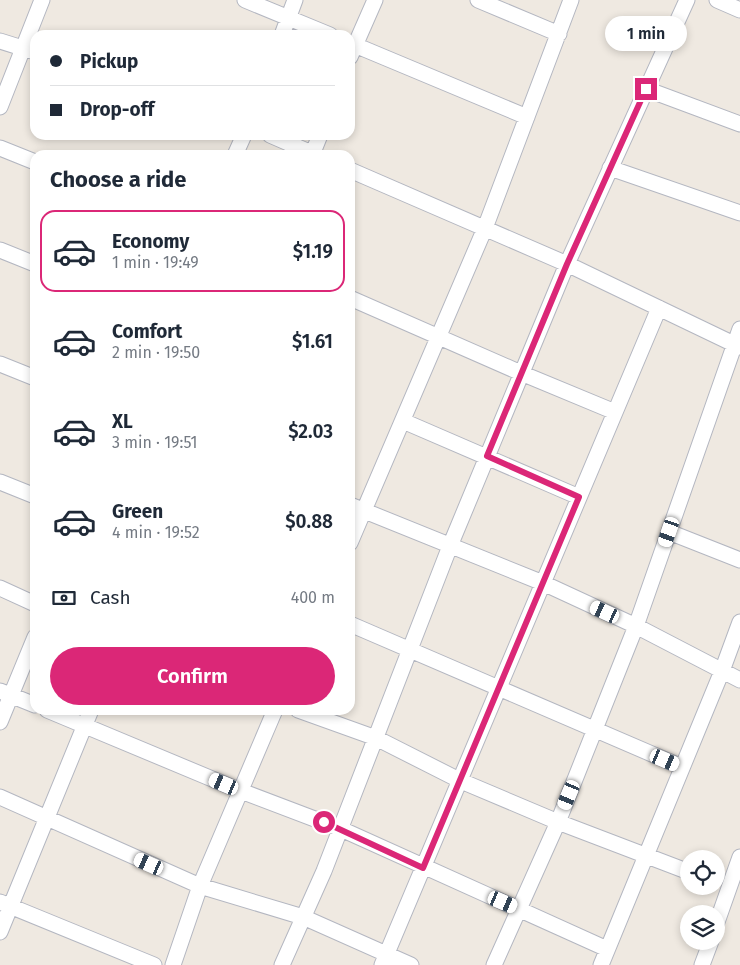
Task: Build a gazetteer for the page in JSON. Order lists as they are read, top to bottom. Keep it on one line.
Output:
{"page":{"bubble":"1 min","banner":["Pickup","Drop-off"],"heading":"Choose a ride","list":[{"name":"Economy","note":"1 min · 19:49","value":"$1.19"},{"name":"Comfort","note":"2 min · 19:50","value":"$1.61"},{"name":"XL","note":"3 min · 19:51","value":"$2.03"},{"name":"Green","note":"4 min · 19:52","value":"$0.88"}],"pay":["Cash","400 m"],"buttons":"Confirm"}}
